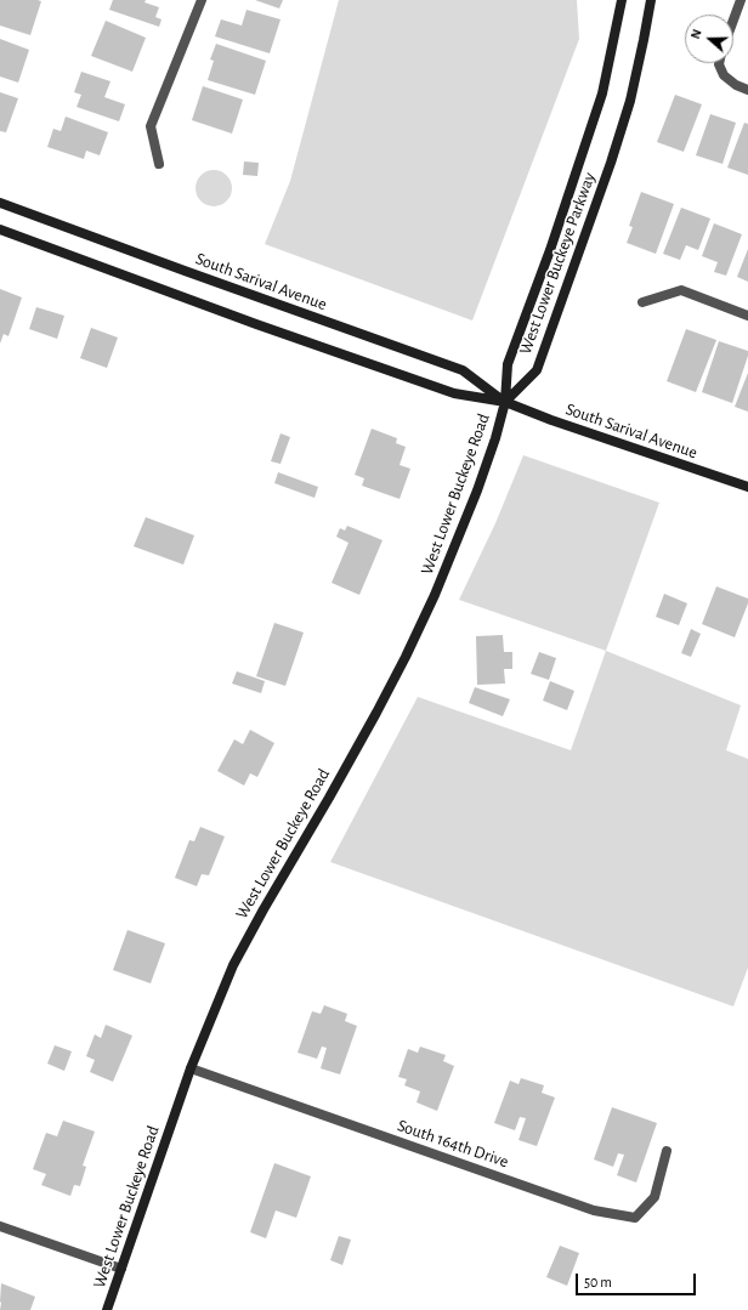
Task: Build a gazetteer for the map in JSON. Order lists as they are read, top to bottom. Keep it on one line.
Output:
{"streets":{"main road":["West Lower Buckeye Parkway","South Sarival Avenue","West Lower Buckeye Road"],"street":["South 164th Drive"]},"crossings":[["West Lower Buckeye Parkway","South Sarival Avenue"],["West Lower Buckeye Parkway","West Lower Buckeye Road"],["South Sarival Avenue","West Lower Buckeye Road"],["West Lower Buckeye Road","South 164th Drive"]],"scale_bar":"50 m","north":"left"}
